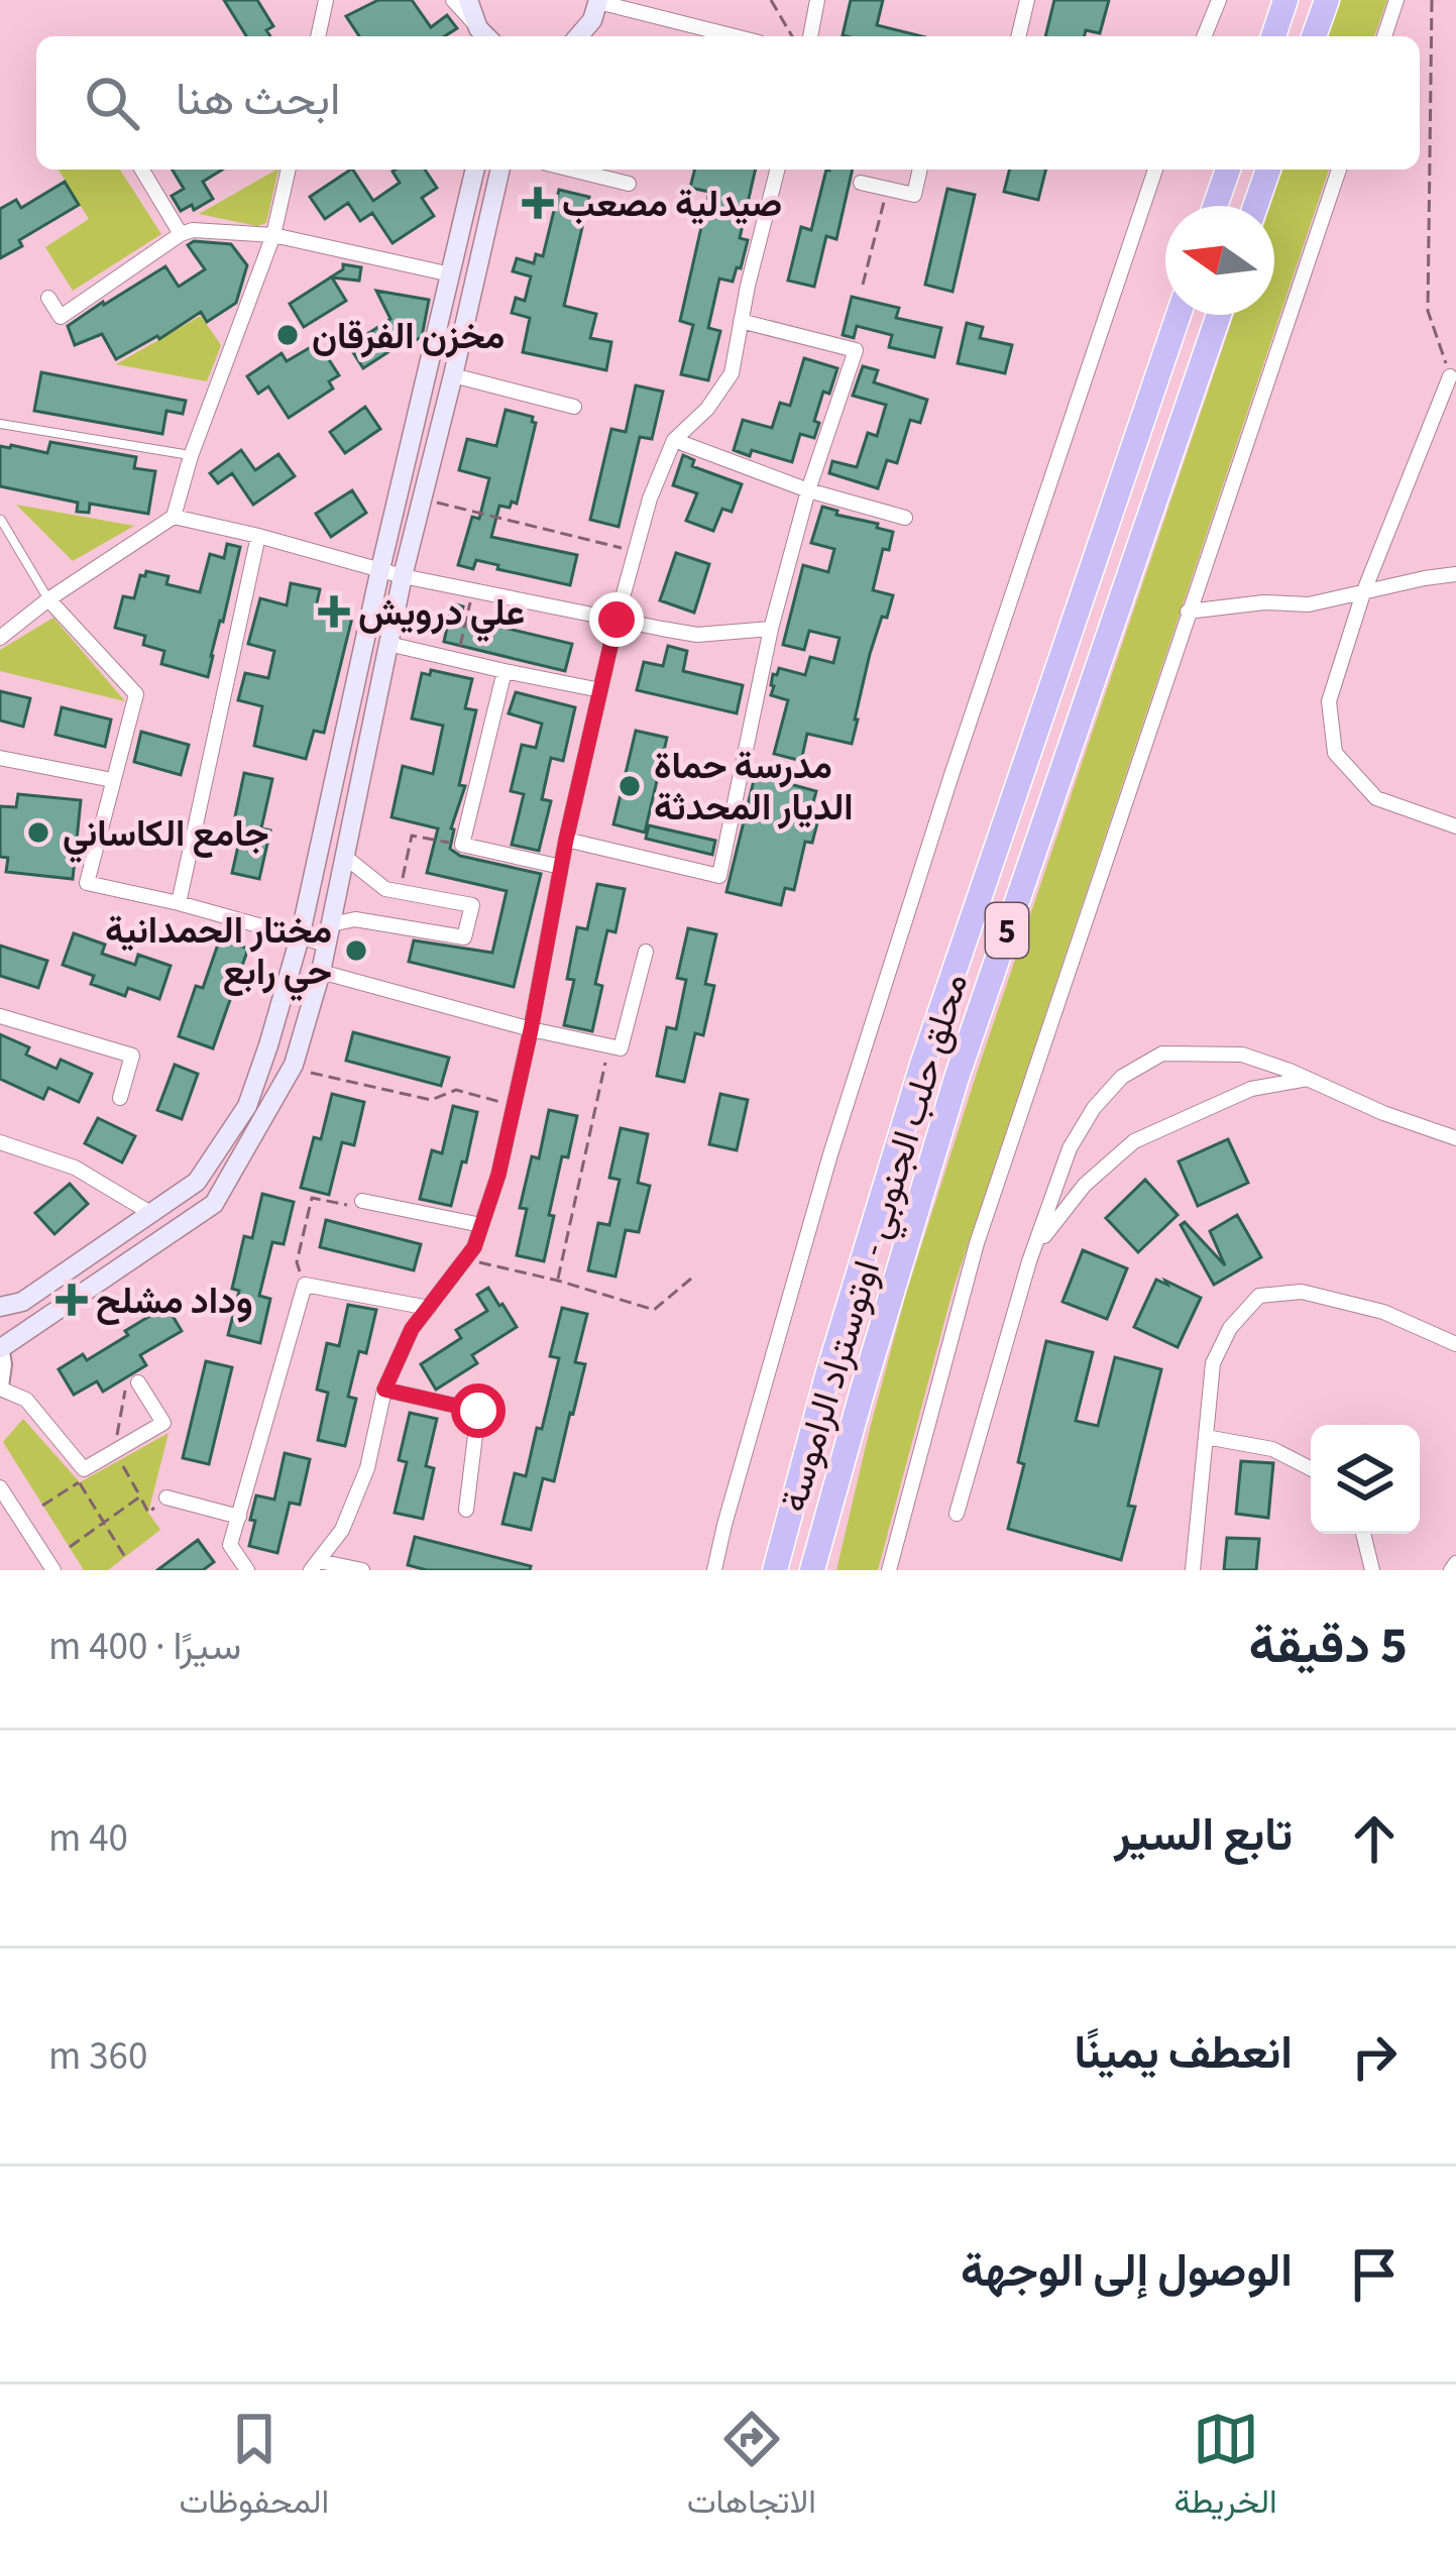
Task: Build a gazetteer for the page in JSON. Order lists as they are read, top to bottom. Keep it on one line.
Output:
{"streets":{"highway":["5","محلق حلب الجنوبي - اوتوستراد الراموسة"]},"places":{"health":["صيدلية مصعب","علي درويش","وداد مشلح"],"other":["مخزن الفرقان","مدرسة حماة الديار المحدثة","جامع الكاساني","مختار الحمدانية حي رابع"]},"north":"left","page":{"search":"ابحث هنا","heading":["5 دقيقة","سيرًا · 400 m"],"list":[["تابع السير","40 m"],["انعطف يمينًا","360 m"],"الوصول إلى الوجهة"],"nav":["الخريطة","الاتجاهات","المحفوظات"]}}
